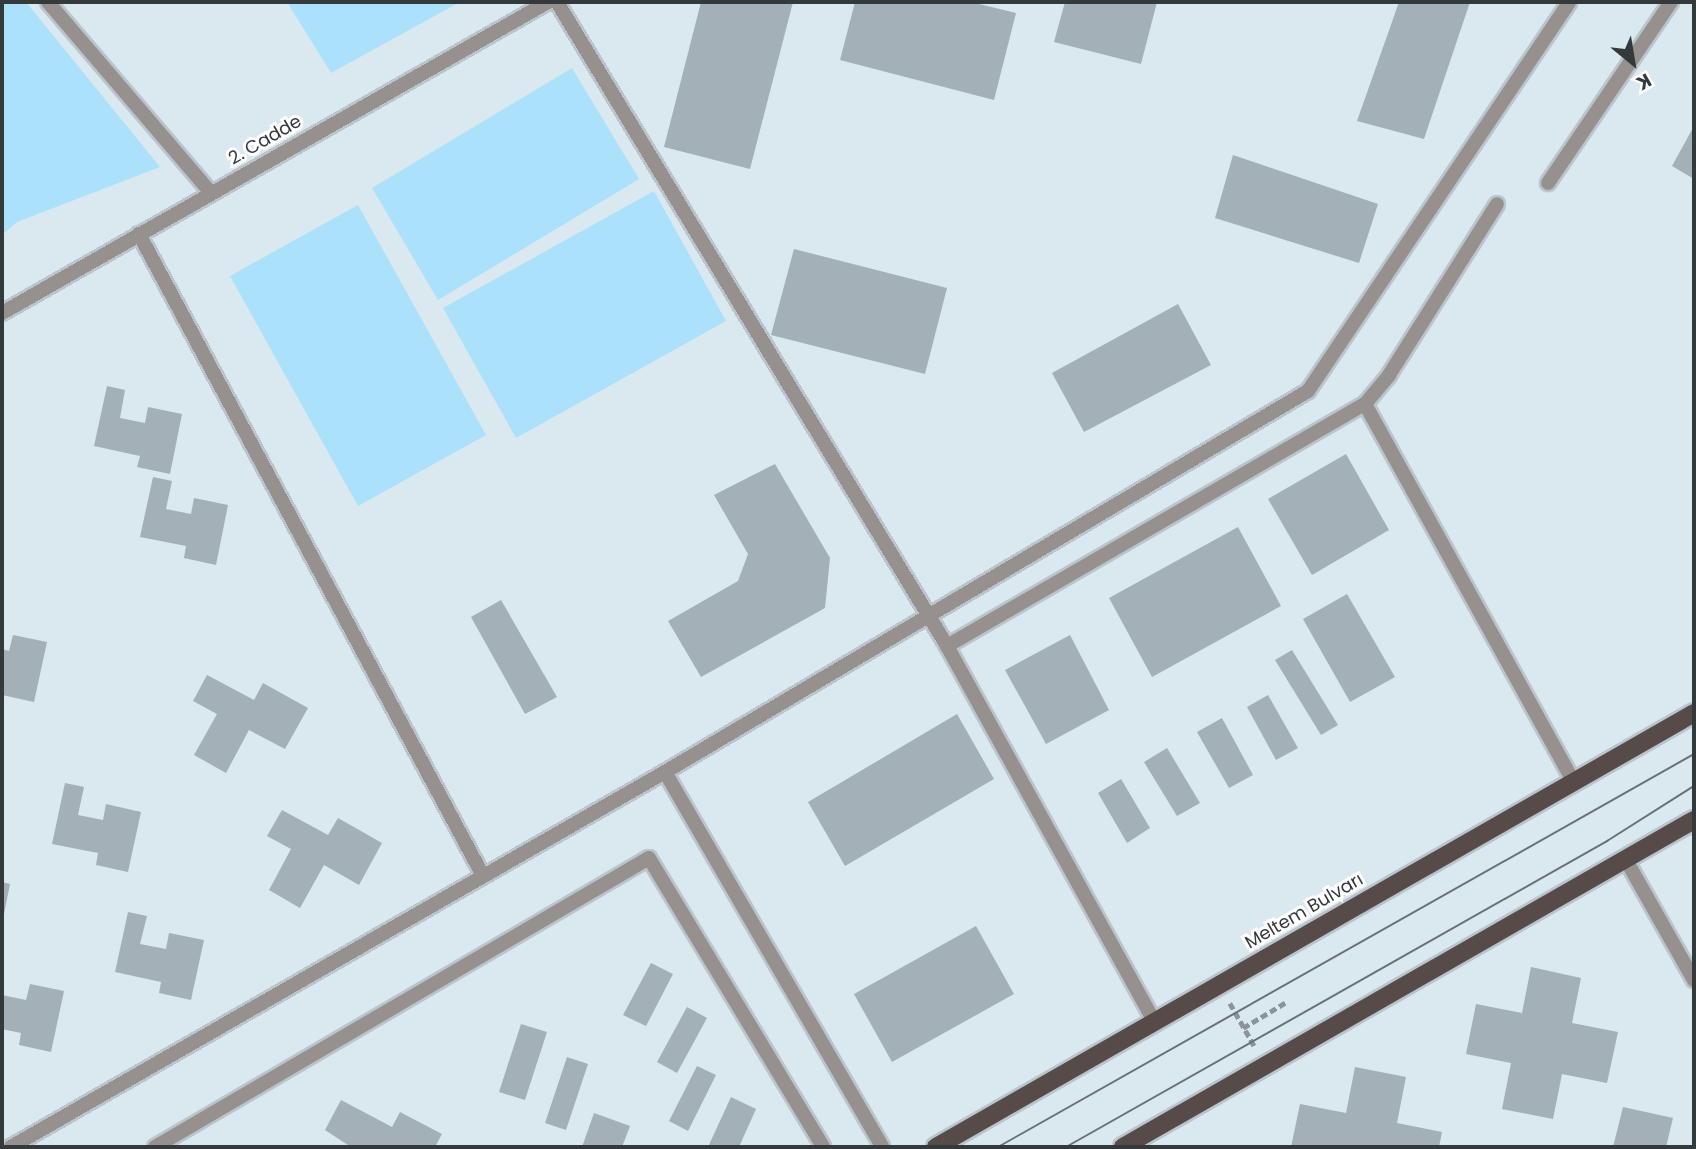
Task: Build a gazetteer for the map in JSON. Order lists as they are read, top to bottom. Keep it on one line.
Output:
{"streets":{"main road":["Meltem Bulvarı"],"street":["2. Cadde"]},"north":"bottom right"}
